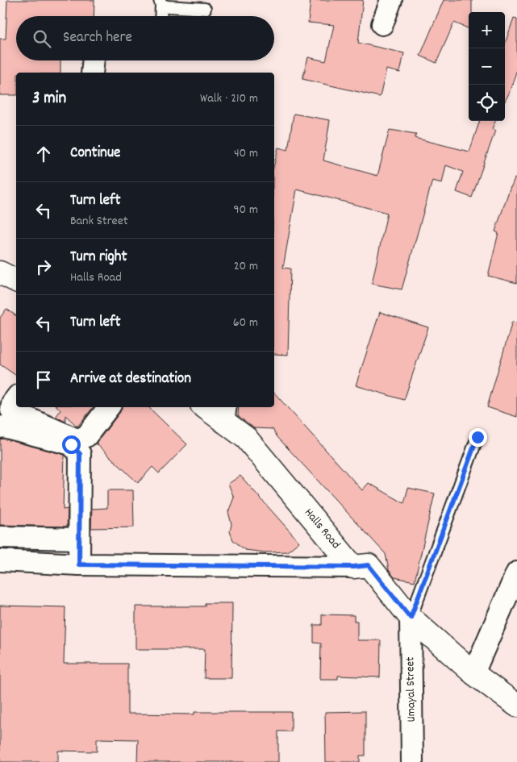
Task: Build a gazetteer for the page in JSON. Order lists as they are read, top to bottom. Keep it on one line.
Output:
{"streets":{"street":["Halls Road","Umayal Street"]},"page":{"map_buttons":["+","−"],"search":"Search here","heading":["3 min","Walk · 210 m"],"list":[["Continue","40 m"],["Turn left","Bank Street","90 m"],["Turn right","Halls Road","20 m"],["Turn left","60 m"],"Arrive at destination"]}}
